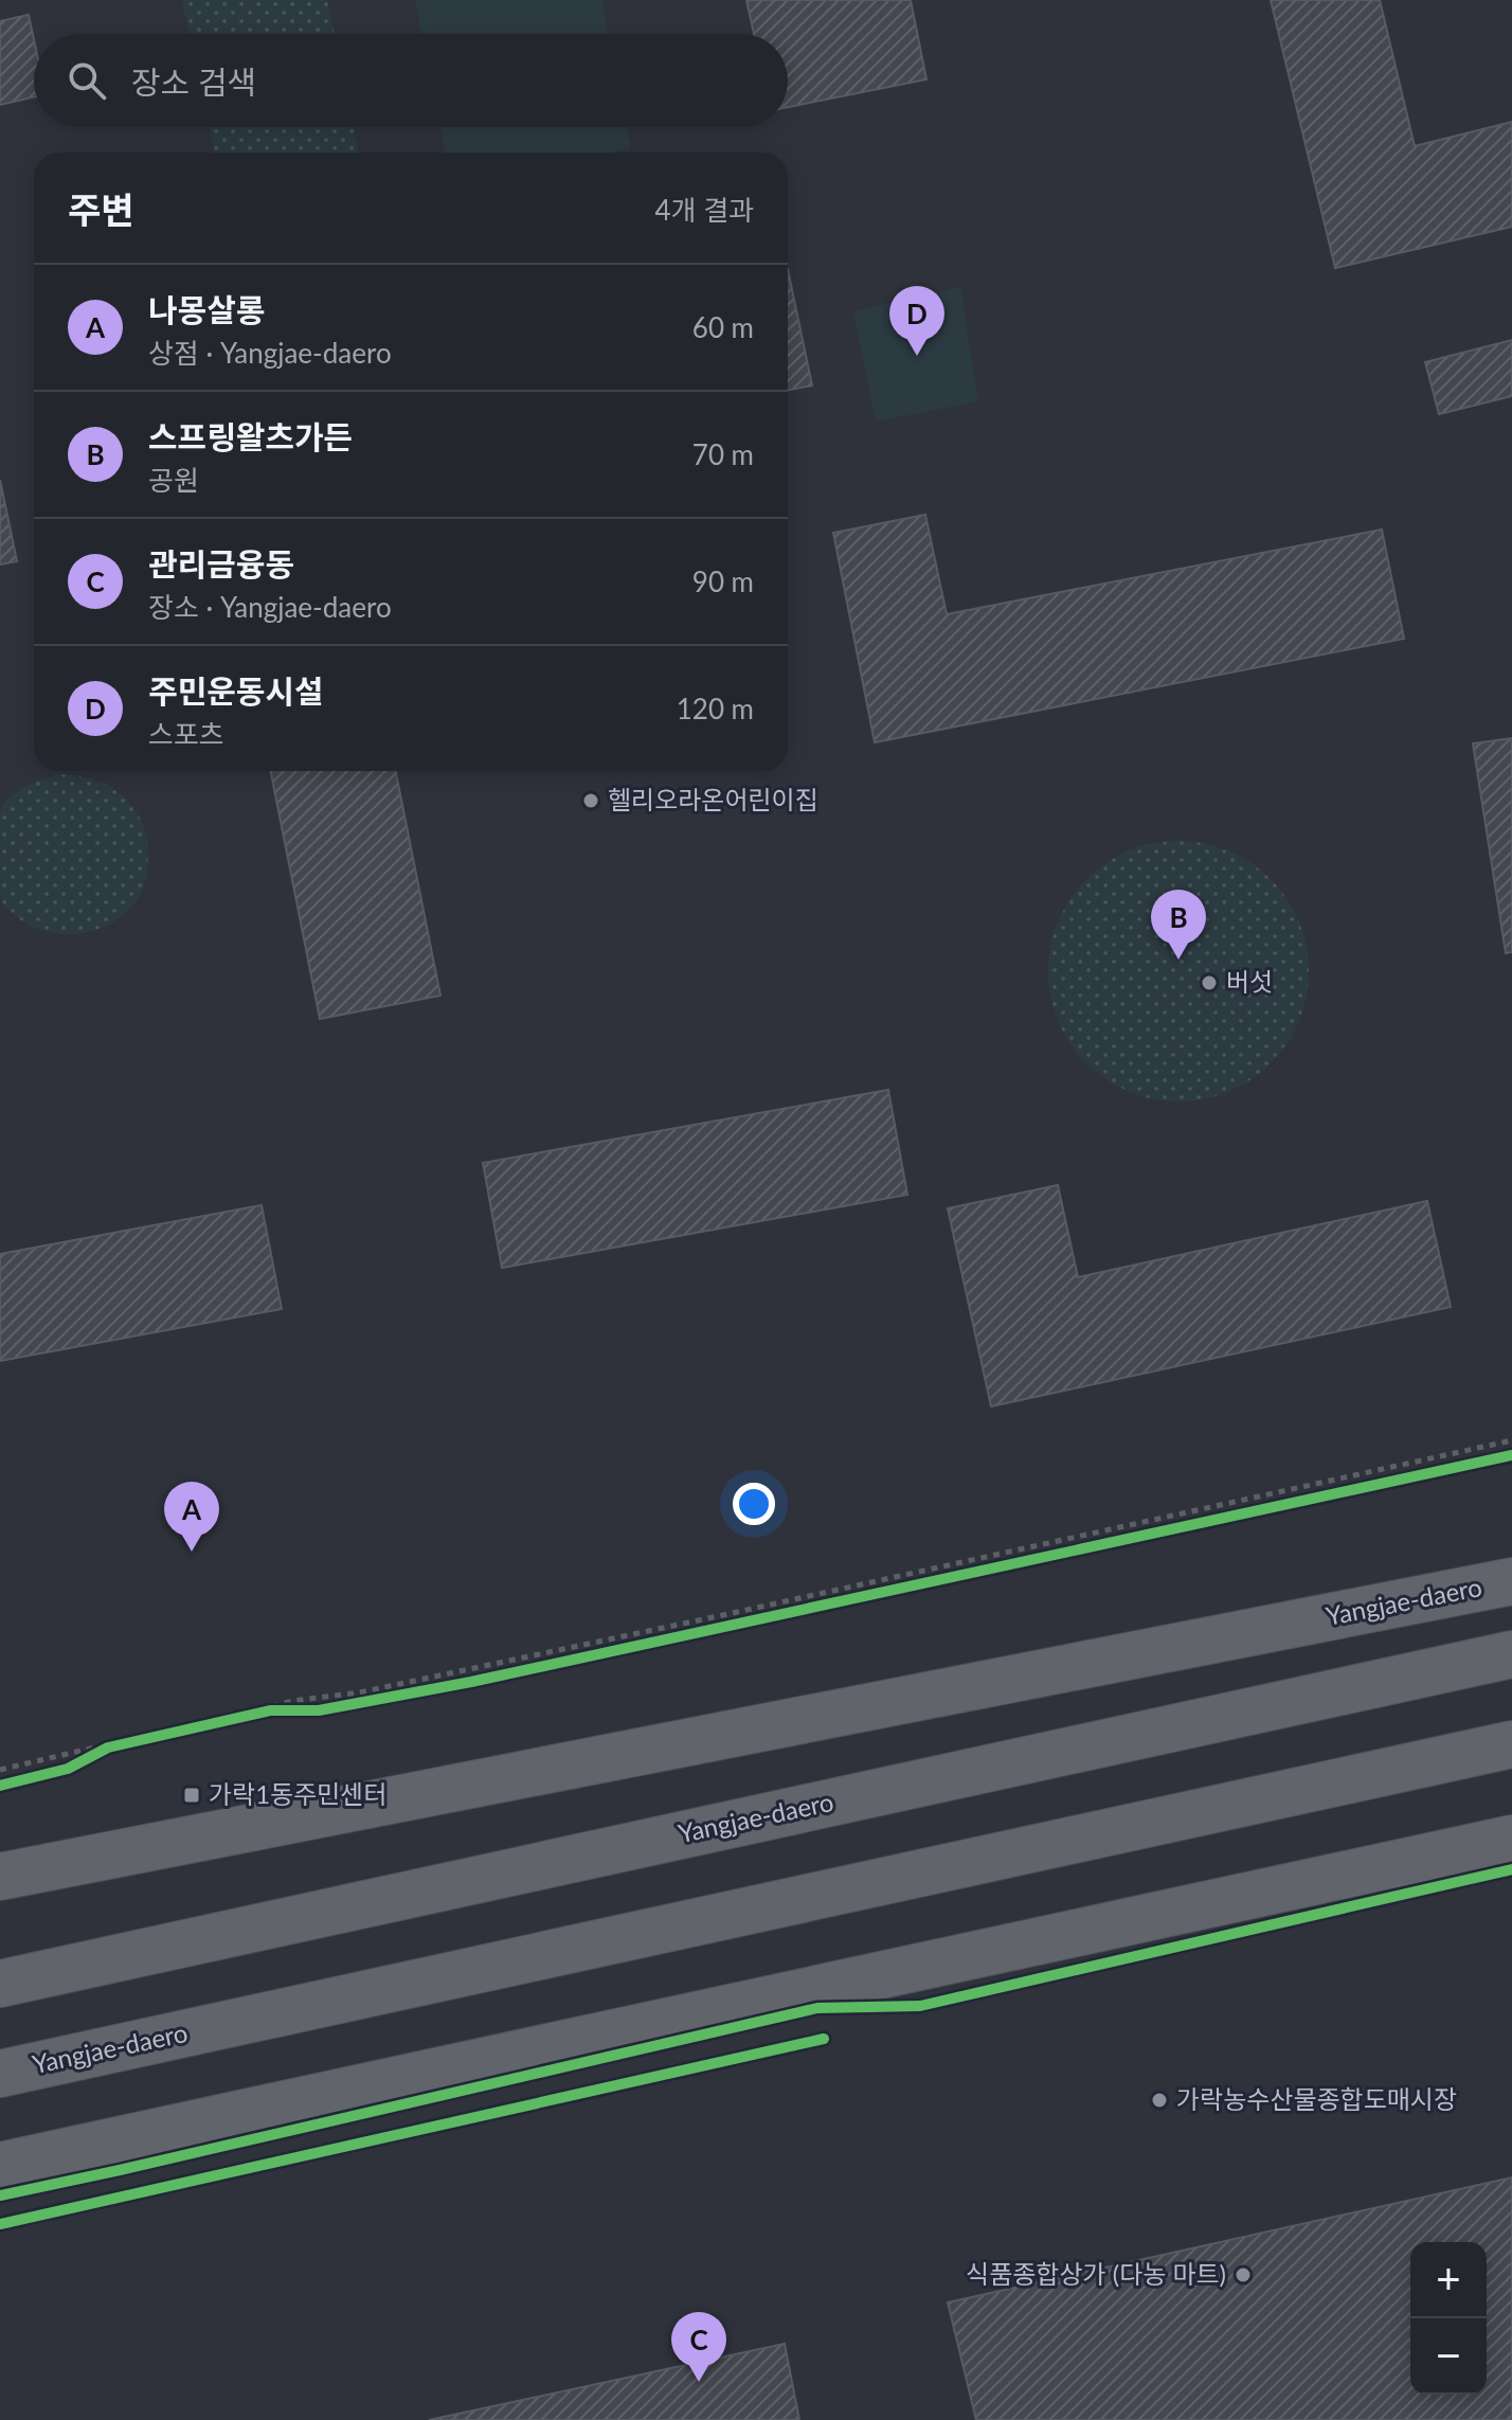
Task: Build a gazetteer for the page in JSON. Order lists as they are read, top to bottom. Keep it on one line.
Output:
{"streets":{"main road":["Yangjae-daero"]},"places":{"other":["헬리오라온어린이집","버섯","가락농수산물종합도매시장","식품종합상가 (다농 마트)"],"transit":["가락1동주민센터"]},"page":{"search":"장소 검색","heading":["주변","4개 결과"],"list":[{"mark":"A","name":"나몽살롱","note":"상점 · Yangjae-daero","value":"60 m"},{"mark":"B","name":"스프링왈츠가든","note":"공원","value":"70 m"},{"mark":"C","name":"관리금융동","note":"장소 · Yangjae-daero","value":"90 m"},{"mark":"D","name":"주민운동시설","note":"스포츠","value":"120 m"}],"pins":["D","B","A","C"],"map_buttons":["+","−"]}}
